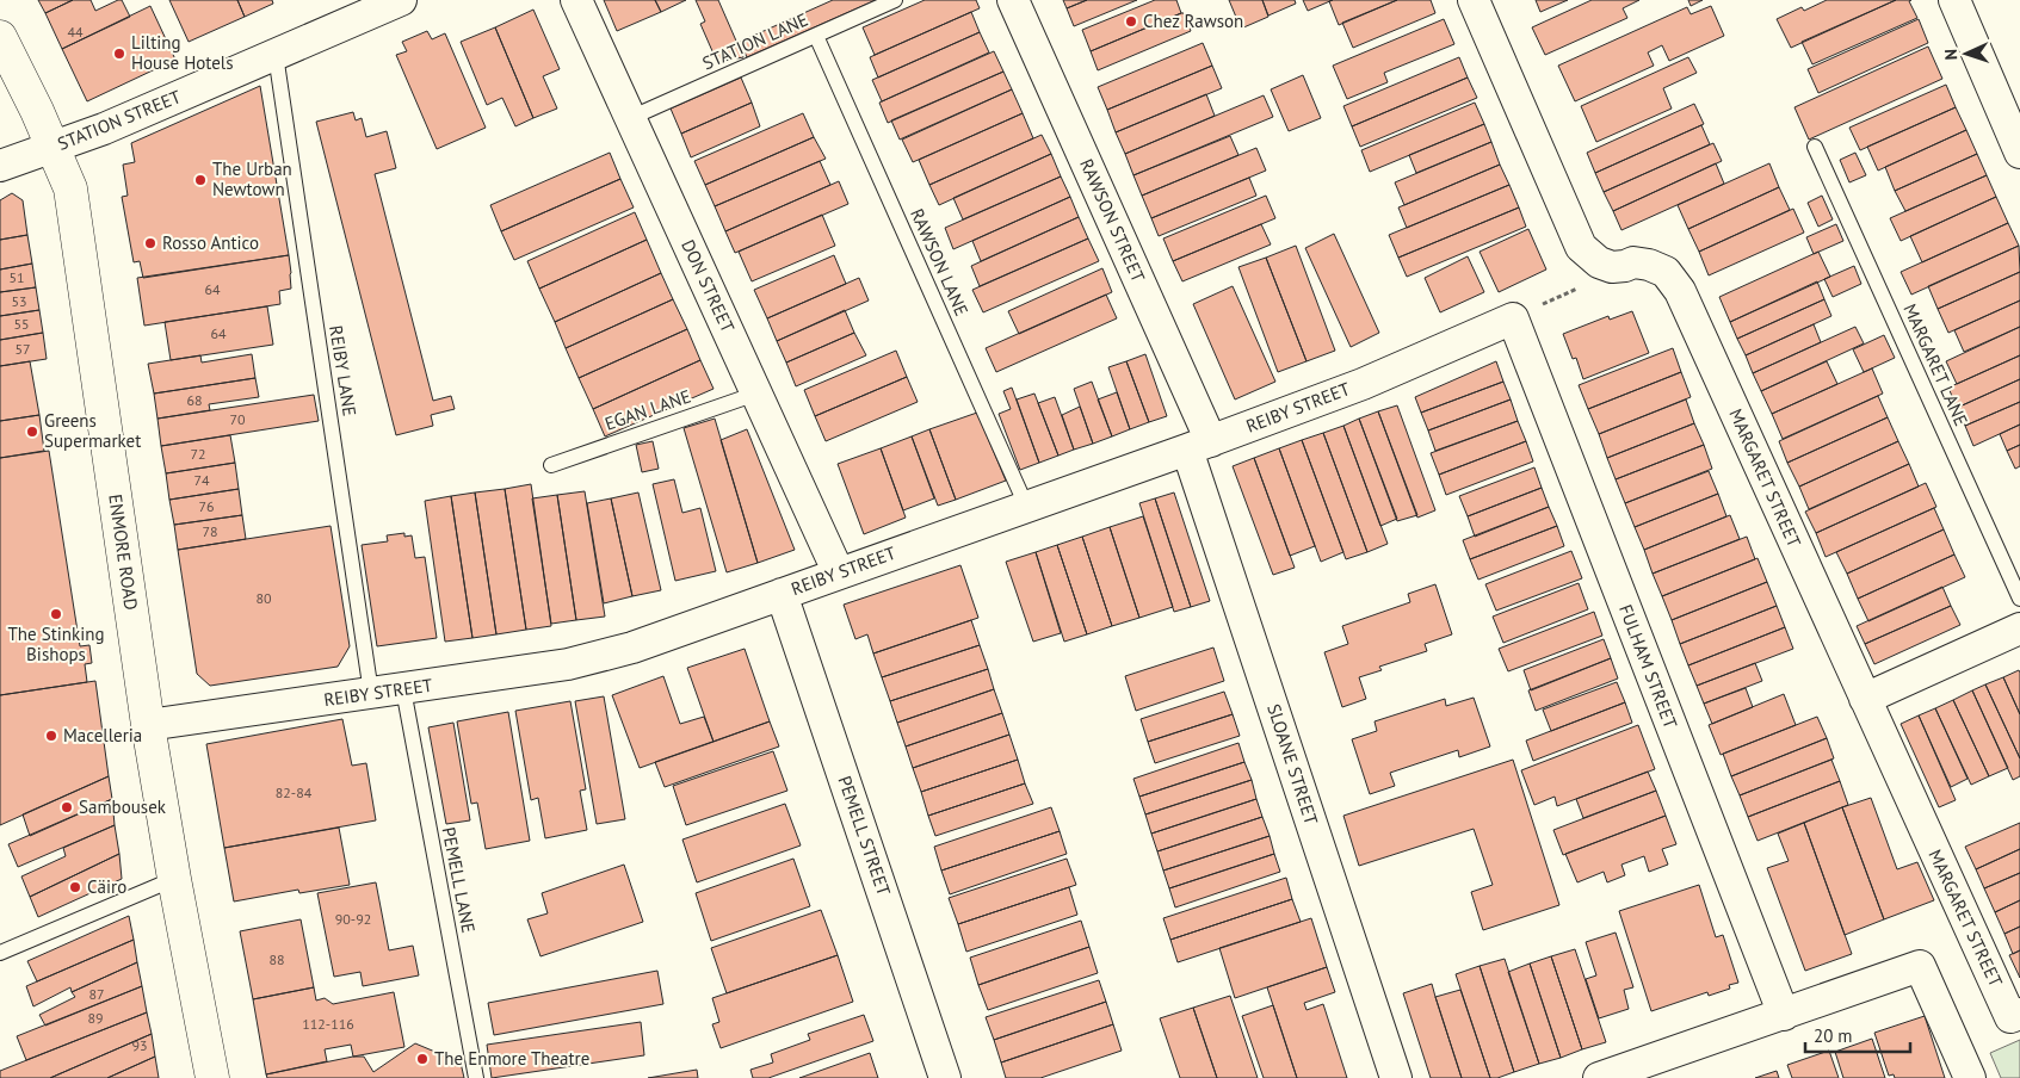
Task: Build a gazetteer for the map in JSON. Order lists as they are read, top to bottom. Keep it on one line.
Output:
{"streets":{"highway":["ENMORE ROAD"],"street":["STATION STREET","RAWSON STREET","DON STREET","REIBY STREET","MARGARET STREET","FULHAM STREET","SLOANE STREET","PEMELL STREET"],"lane":["STATION LANE","RAWSON LANE","MARGARET LANE","REIBY LANE","EGAN LANE","PEMELL LANE"]},"crossings":[["STATION LANE","RAWSON LANE"],["STATION LANE","DON STREET"],["STATION STREET","REIBY LANE"],["STATION STREET","ENMORE ROAD"],["RAWSON STREET","REIBY STREET"],["RAWSON STREET","SLOANE STREET"],["RAWSON LANE","REIBY STREET"],["DON STREET","REIBY STREET"],["DON STREET","EGAN LANE"],["REIBY LANE","REIBY STREET"],["REIBY STREET","ENMORE ROAD"],["REIBY STREET","FULHAM STREET"],["REIBY STREET","SLOANE STREET"],["REIBY STREET","PEMELL STREET"],["REIBY STREET","PEMELL LANE"]],"places":["Chez Rawson","Lilting House Hotels","The Urban Newtown","Rosso Antico","Greens Supermarket","The Stinking Bishops","Macelleria","Sambousek","Cäiro","The Enmore Theatre"],"house_numbers":["44","51","64","53","55","64","57","68","70","72","74","76","78","80","82-84","90-92","88","87","89","112-116","93"],"scale_bar":"20 m","north":"left"}
